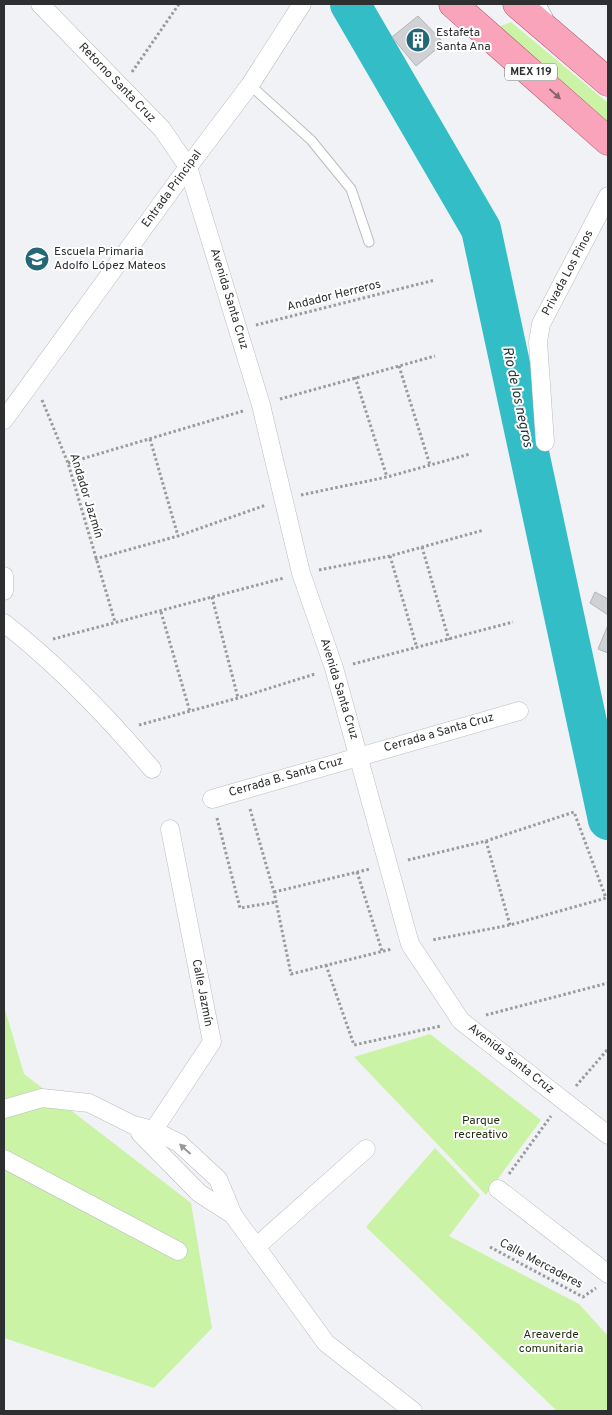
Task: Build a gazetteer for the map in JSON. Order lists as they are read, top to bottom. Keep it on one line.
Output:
{"streets":{"main road":["MEX 119"],"street":["Retorno Santa Cruz","Entrada Principal","Privada Los Pinos","Avenida Santa Cruz","Cerrada a Santa Cruz","Cerrada B. Santa Cruz","Calle Jazmín"],"path":["Andador Herreros","Andador Jazmín","Calle Mercaderes"]},"crossings":[["Retorno Santa Cruz","Entrada Principal"],["Retorno Santa Cruz","Avenida Santa Cruz"],["Entrada Principal","Avenida Santa Cruz"],["Entrada Principal","Andador Jazmín"],["Andador Herreros","Avenida Santa Cruz"],["Avenida Santa Cruz","Cerrada a Santa Cruz"],["Avenida Santa Cruz","Cerrada B. Santa Cruz"],["Cerrada a Santa Cruz","Cerrada B. Santa Cruz"]],"water":["Rio de los negros"],"parks":["Parque recreativo","Areaverde comunitaria"],"places":{"building":["Estafeta Santa Ana"],"school or university":["Escuela Primaria Adolfo López Mateos"]}}
